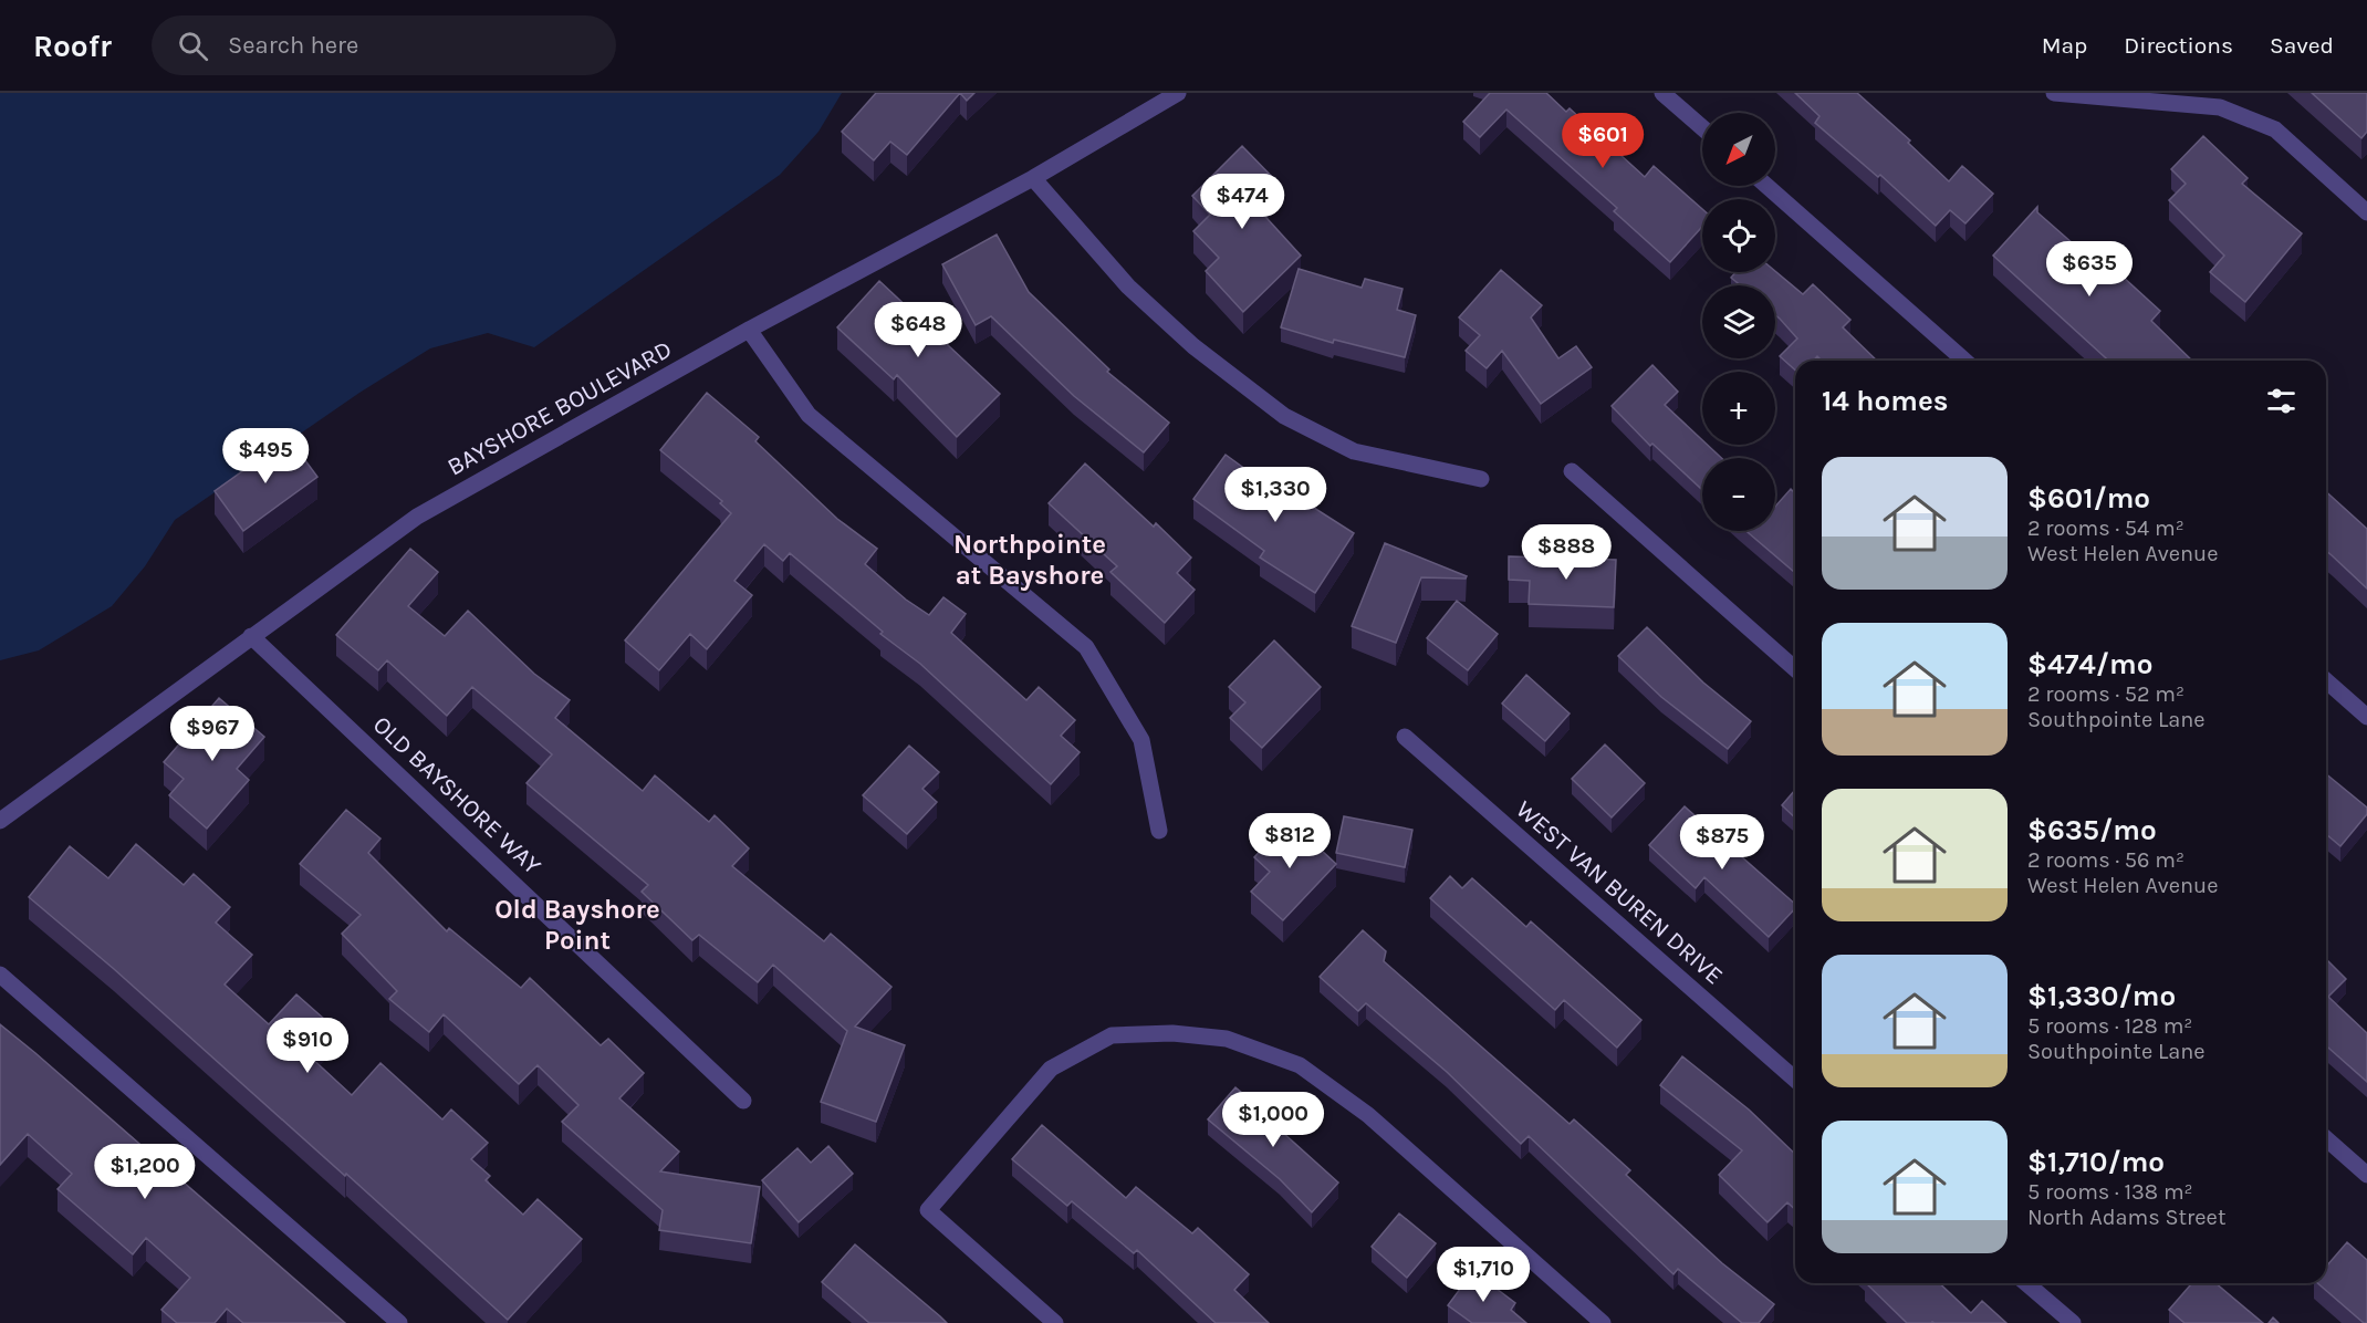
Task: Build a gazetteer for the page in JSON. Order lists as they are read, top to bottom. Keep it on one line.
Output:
{"streets":{"street":["BAYSHORE BOULEVARD","OLD BAYSHORE WAY","WEST VAN BUREN DRIVE"]},"crossings":[["BAYSHORE BOULEVARD","OLD BAYSHORE WAY"]],"districts":["Northpointe at Bayshore","Old Bayshore Point"],"north":"bottom left","page":{"header":"Roofr","search":"Search here","nav":["Map","Directions","Saved"],"map_buttons":["+","−"],"price":["$601","$474","$635","$648","$495","$1,330","$888","$967","$812","$875","$910","$1,000","$1,200","$1,710"],"heading":"14 homes","list":[{"name":"$601/mo","note":"2 rooms · 54 m² · West Helen Avenue"},{"name":"$474/mo","note":"2 rooms · 52 m² · Southpointe Lane"},{"name":"$635/mo","note":"2 rooms · 56 m² · West Helen Avenue"},{"name":"$1,330/mo","note":"5 rooms · 128 m² · Southpointe Lane"},{"name":"$1,710/mo","note":"5 rooms · 138 m² · North Adams Street"}]}}
